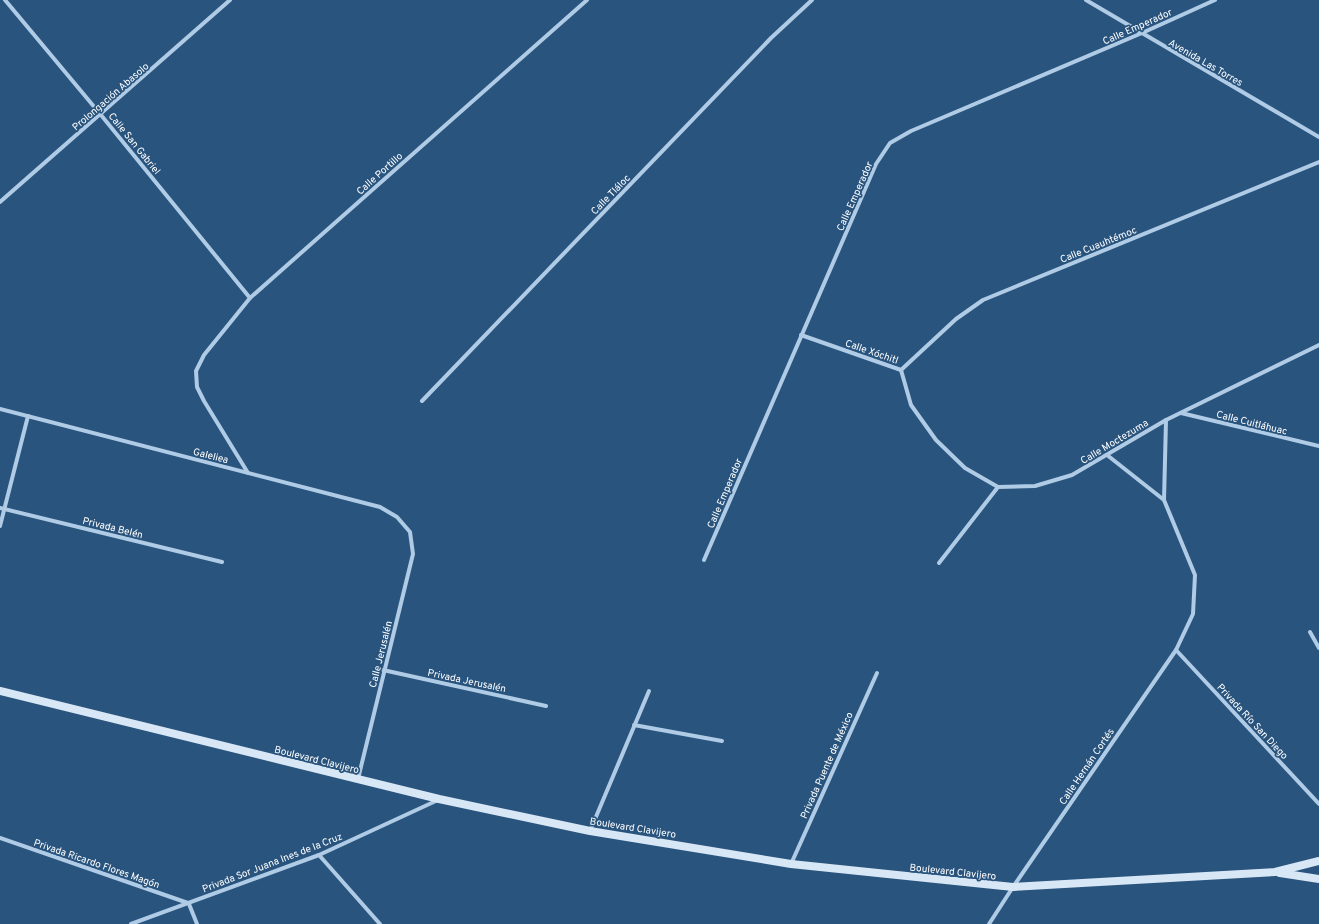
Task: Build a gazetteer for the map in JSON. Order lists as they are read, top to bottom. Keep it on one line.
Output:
{"streets":{"street":["Calle Emperador","Avenida Las Torres","Prolongación Abasolo","Calle San Gabriel","Calle Portillo","Calle Tláloc","Calle Cuauhtémoc","Calle Xóchitl","Calle Cuitláhuac","Calle Moctezuma","Galeliea","Privada Belén","Calle Jerusalén","Privada Jerusalén","Privada Río San Diego","Boulevard Clavijero","Privada Puente de México","Calle Hernán Cortés","Privada Sor Juana Ines de la Cruz","Privada Ricardo Flores Magón"]},"crossings":[["Calle Emperador","Avenida Las Torres"],["Calle Emperador","Calle Xóchitl"],["Prolongación Abasolo","Calle San Gabriel"],["Calle San Gabriel","Calle Portillo"],["Calle Portillo","Galeliea"],["Calle Cuauhtémoc","Calle Xóchitl"],["Calle Xóchitl","Calle Moctezuma"],["Calle Cuitláhuac","Calle Moctezuma"],["Galeliea","Calle Jerusalén"],["Calle Jerusalén","Privada Jerusalén"],["Calle Jerusalén","Boulevard Clavijero"],["Privada Río San Diego","Calle Hernán Cortés"],["Boulevard Clavijero","Privada Puente de México"],["Boulevard Clavijero","Calle Hernán Cortés"],["Boulevard Clavijero","Privada Sor Juana Ines de la Cruz"],["Privada Sor Juana Ines de la Cruz","Privada Ricardo Flores Magón"]]}
